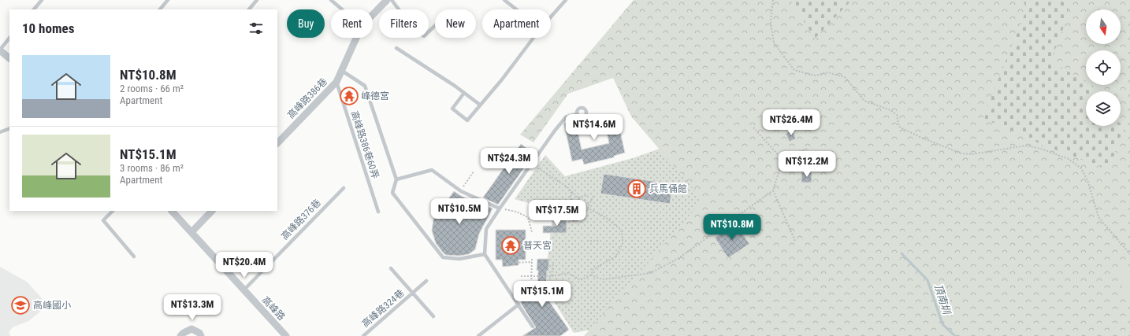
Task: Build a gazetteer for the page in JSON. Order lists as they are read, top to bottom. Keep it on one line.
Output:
{"streets":{"street":["高峰路386巷","高峰路"],"lane":["高峰路386巷60弄","高峰路376巷","高峰路324巷"]},"crossings":[["高峰路386巷","高峰路386巷60弄"],["高峰路376巷","高峰路"]],"water":["頂南圳"],"places":{"temple":["峰德宮","普天宮"],"building":["兵馬俑館"],"school or university":["高峰國小"]},"north":"bottom","page":{"chip":["Buy","Rent","Filters","New","Apartment"],"heading":"10 homes","list":[{"name":"NT$10.8M","note":"2 rooms · 66 m² · Apartment"},{"name":"NT$15.1M","note":"3 rooms · 86 m² · Apartment"}],"price":["NT$26.4M","NT$14.6M","NT$24.3M","NT$12.2M","NT$10.5M","NT$17.5M","NT$10.8M","NT$20.4M","NT$15.1M","NT$13.3M"]}}
